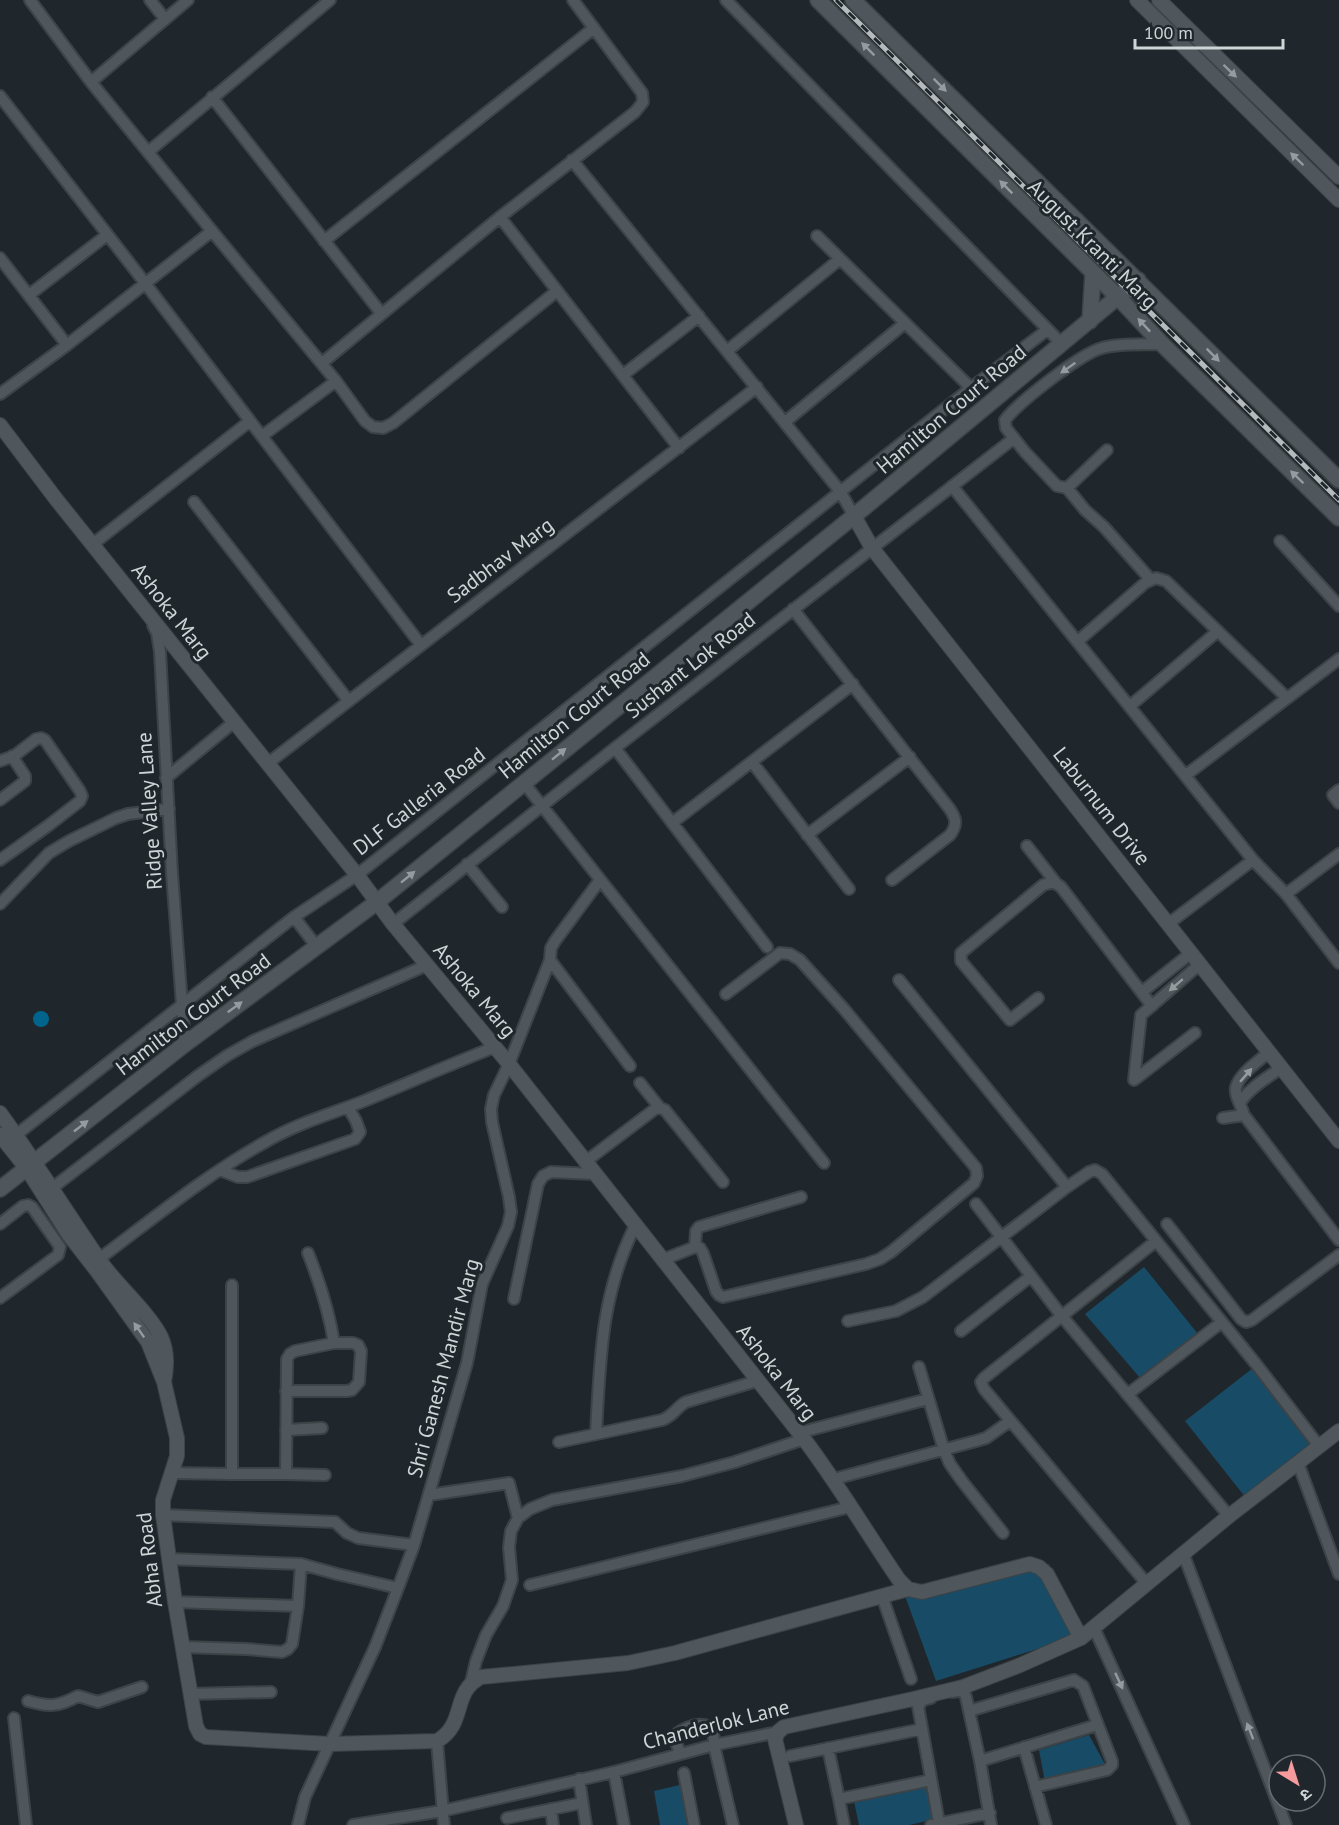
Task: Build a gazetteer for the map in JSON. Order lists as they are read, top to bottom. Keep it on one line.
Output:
{"streets":{"main road":["August Kranti Marg","Hamilton Court Road"],"street":["Sadbhav Marg","Ashoka Marg","Sushant Lok Road","DLF Galleria Road","Laburnum Drive","Ridge Valley Lane","Shri Ganesh Mandir Marg","Abha Road","Chanderlok Lane"]},"crossings":[["August Kranti Marg","Hamilton Court Road"],["Hamilton Court Road","Ashoka Marg"],["Hamilton Court Road","Laburnum Drive"],["Hamilton Court Road","Ridge Valley Lane"],["Hamilton Court Road","Abha Road"],["Sadbhav Marg","Ashoka Marg"],["Sadbhav Marg","Laburnum Drive"],["Ashoka Marg","Sushant Lok Road"],["Ashoka Marg","DLF Galleria Road"],["Ashoka Marg","Ridge Valley Lane"],["Ashoka Marg","Shri Ganesh Mandir Marg"],["Sushant Lok Road","Laburnum Drive"],["DLF Galleria Road","Laburnum Drive"],["DLF Galleria Road","Ridge Valley Lane"]],"one_way":["Hamilton Court Road"],"scale_bar":"100 m","north":"bottom right"}
